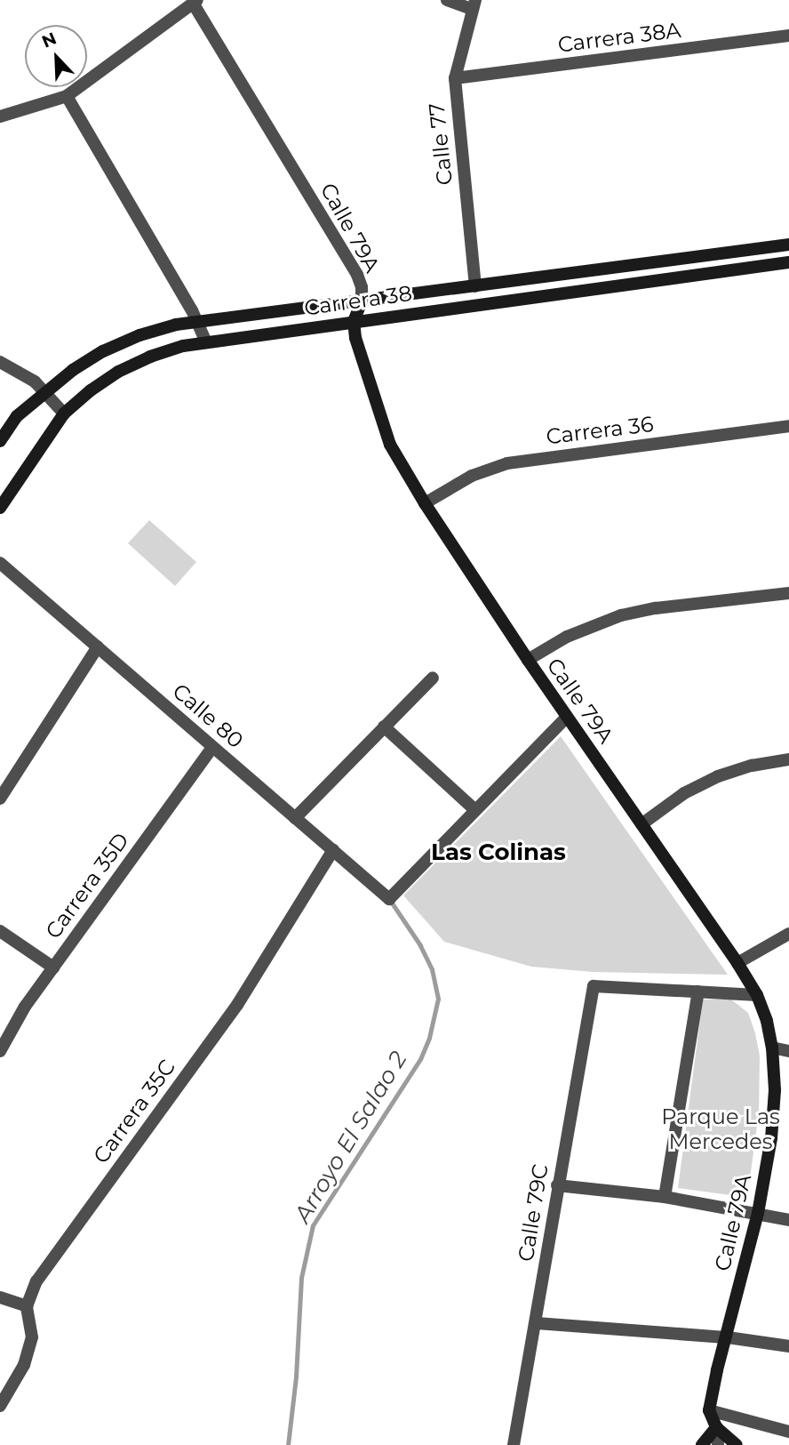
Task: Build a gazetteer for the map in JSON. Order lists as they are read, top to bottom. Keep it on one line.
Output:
{"streets":{"main road":["Calle 79A","Carrera 38"],"street":["Carrera 38A","Calle 77","Carrera 36","Calle 80","Carrera 35D","Carrera 35C","Calle 79C"]},"crossings":[["Carrera 38A","Calle 77"],["Calle 77","Carrera 38"],["Calle 79A","Carrera 38"],["Calle 79A","Carrera 36"],["Calle 80","Carrera 35D"],["Calle 80","Carrera 35C"]],"districts":["Las Colinas"],"water":["Arroyo El Salao 2"],"parks":["Parque Las Mercedes"],"north":"top left"}
